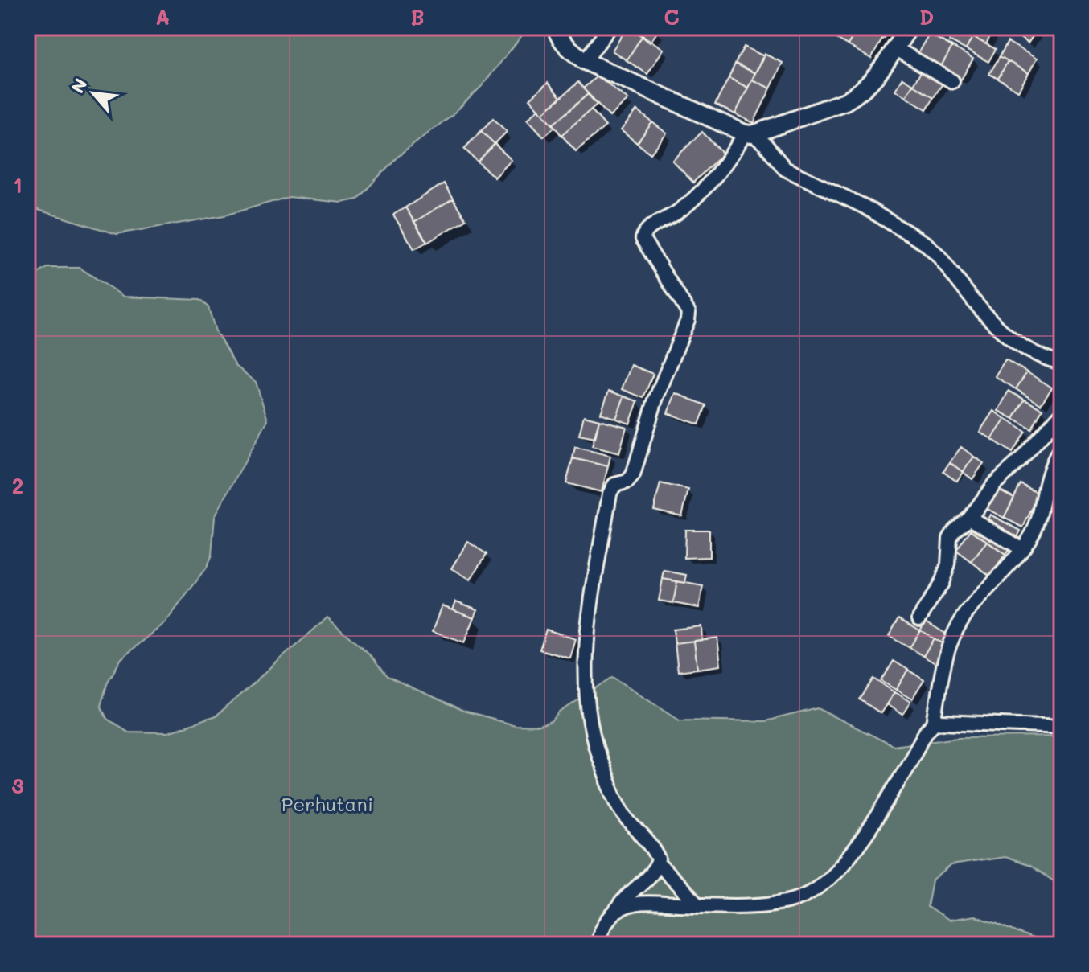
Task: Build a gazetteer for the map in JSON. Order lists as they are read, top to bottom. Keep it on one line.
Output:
{"parks":["Perhutani"],"north":"top left","grid":{"columns":["A","B","C","D"],"rows":["1","2","3"]}}
